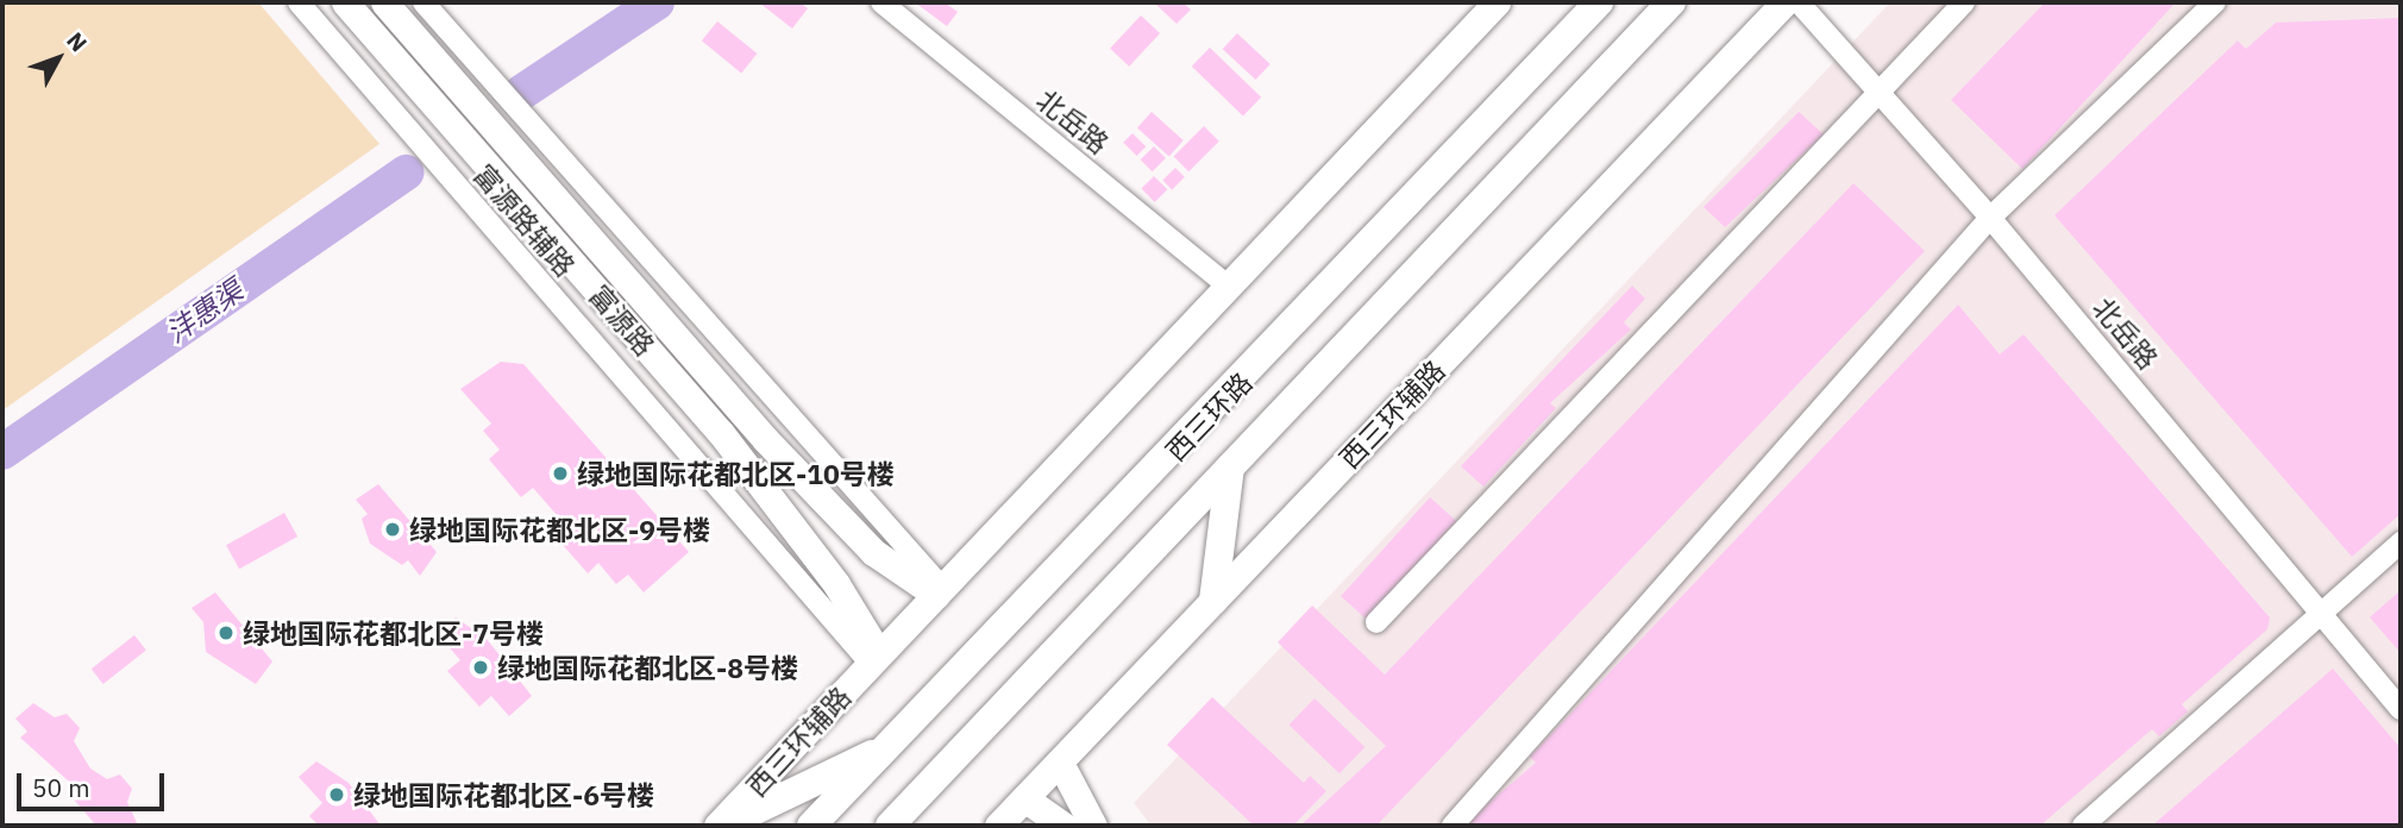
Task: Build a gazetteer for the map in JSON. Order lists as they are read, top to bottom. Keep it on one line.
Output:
{"streets":{"highway":["西三环路"],"main road":["富源路","西三环辅路"],"street":["北岳路","富源路辅路"]},"crossings":[["北岳路","西三环辅路"],["富源路辅路","富源路"],["富源路辅路","西三环辅路"],["富源路","西三环辅路"]],"water":["沣惠渠"],"places":["绿地国际花都北区-10号楼","绿地国际花都北区-9号楼","绿地国际花都北区-7号楼","绿地国际花都北区-8号楼","绿地国际花都北区-6号楼"],"scale_bar":"50 m","north":"top right"}
